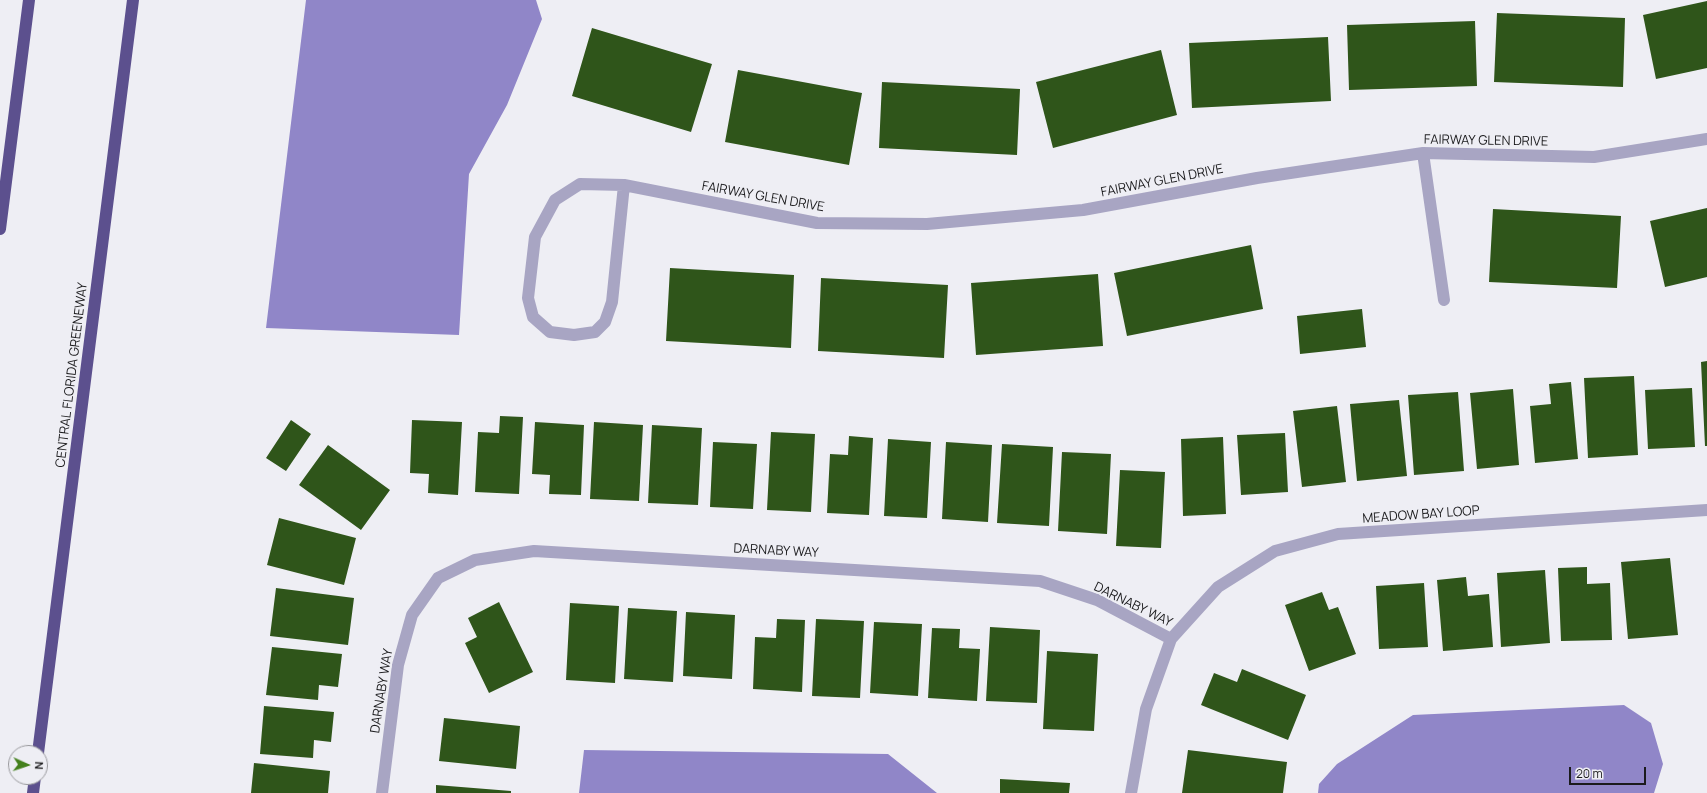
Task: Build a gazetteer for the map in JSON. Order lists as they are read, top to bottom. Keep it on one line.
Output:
{"streets":{"highway":["CENTRAL FLORIDA GREENEWAY"],"street":["FAIRWAY GLEN DRIVE","MEADOW BAY LOOP","DARNABY WAY"]},"crossings":[["MEADOW BAY LOOP","DARNABY WAY"]],"scale_bar":"20 m","north":"right"}
